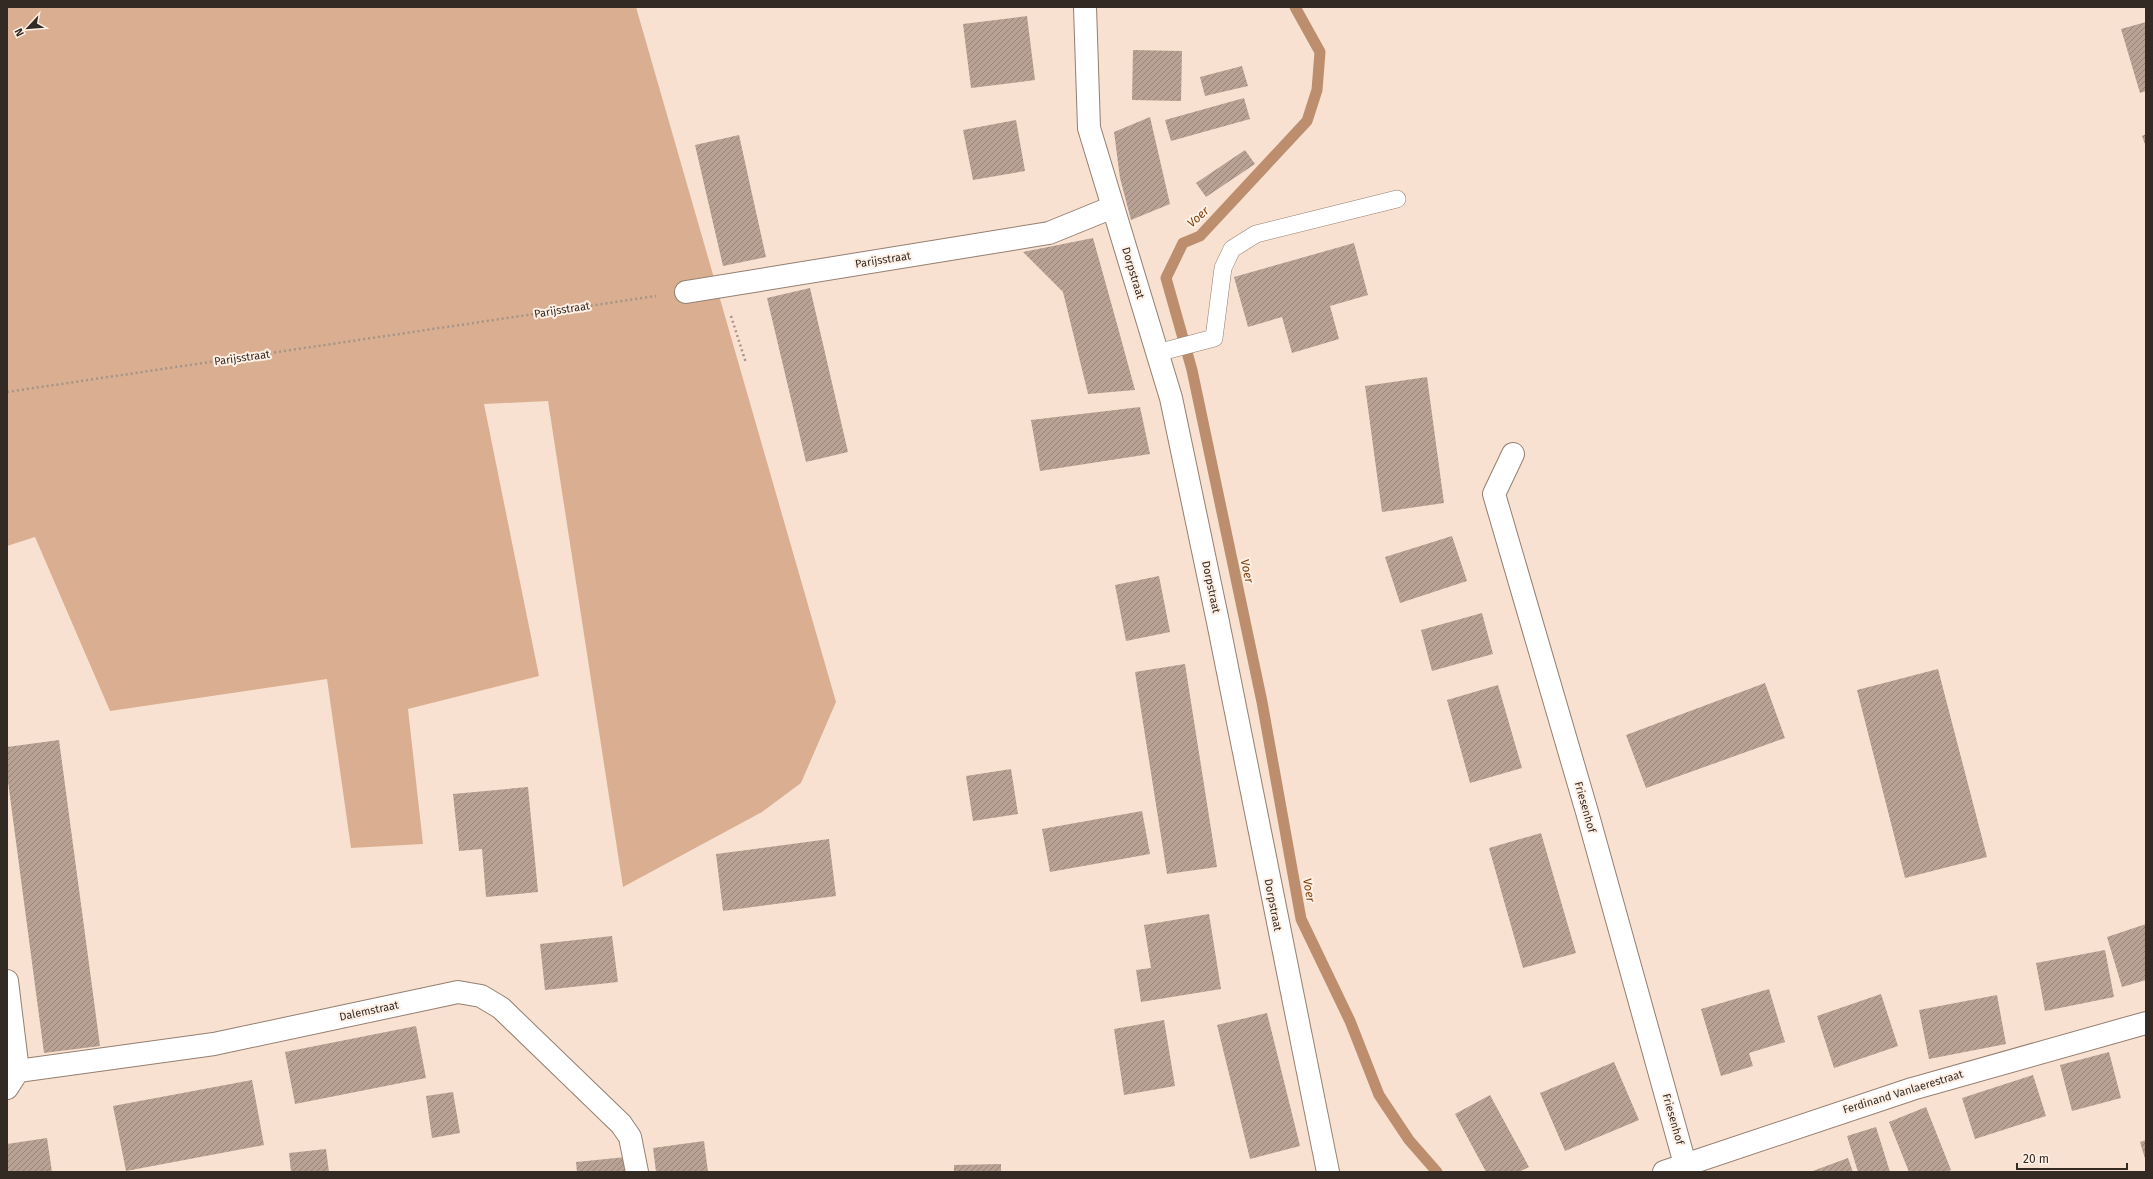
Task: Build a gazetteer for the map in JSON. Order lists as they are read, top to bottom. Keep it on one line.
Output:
{"streets":{"street":["Parijsstraat","Dorpstraat","Friesenhof","Dalemstraat","Ferdinand Vanlaerestraat"]},"crossings":[["Parijsstraat","Dorpstraat"],["Friesenhof","Ferdinand Vanlaerestraat"]],"water":["Voer"],"scale_bar":"20 m","north":"bottom left"}
